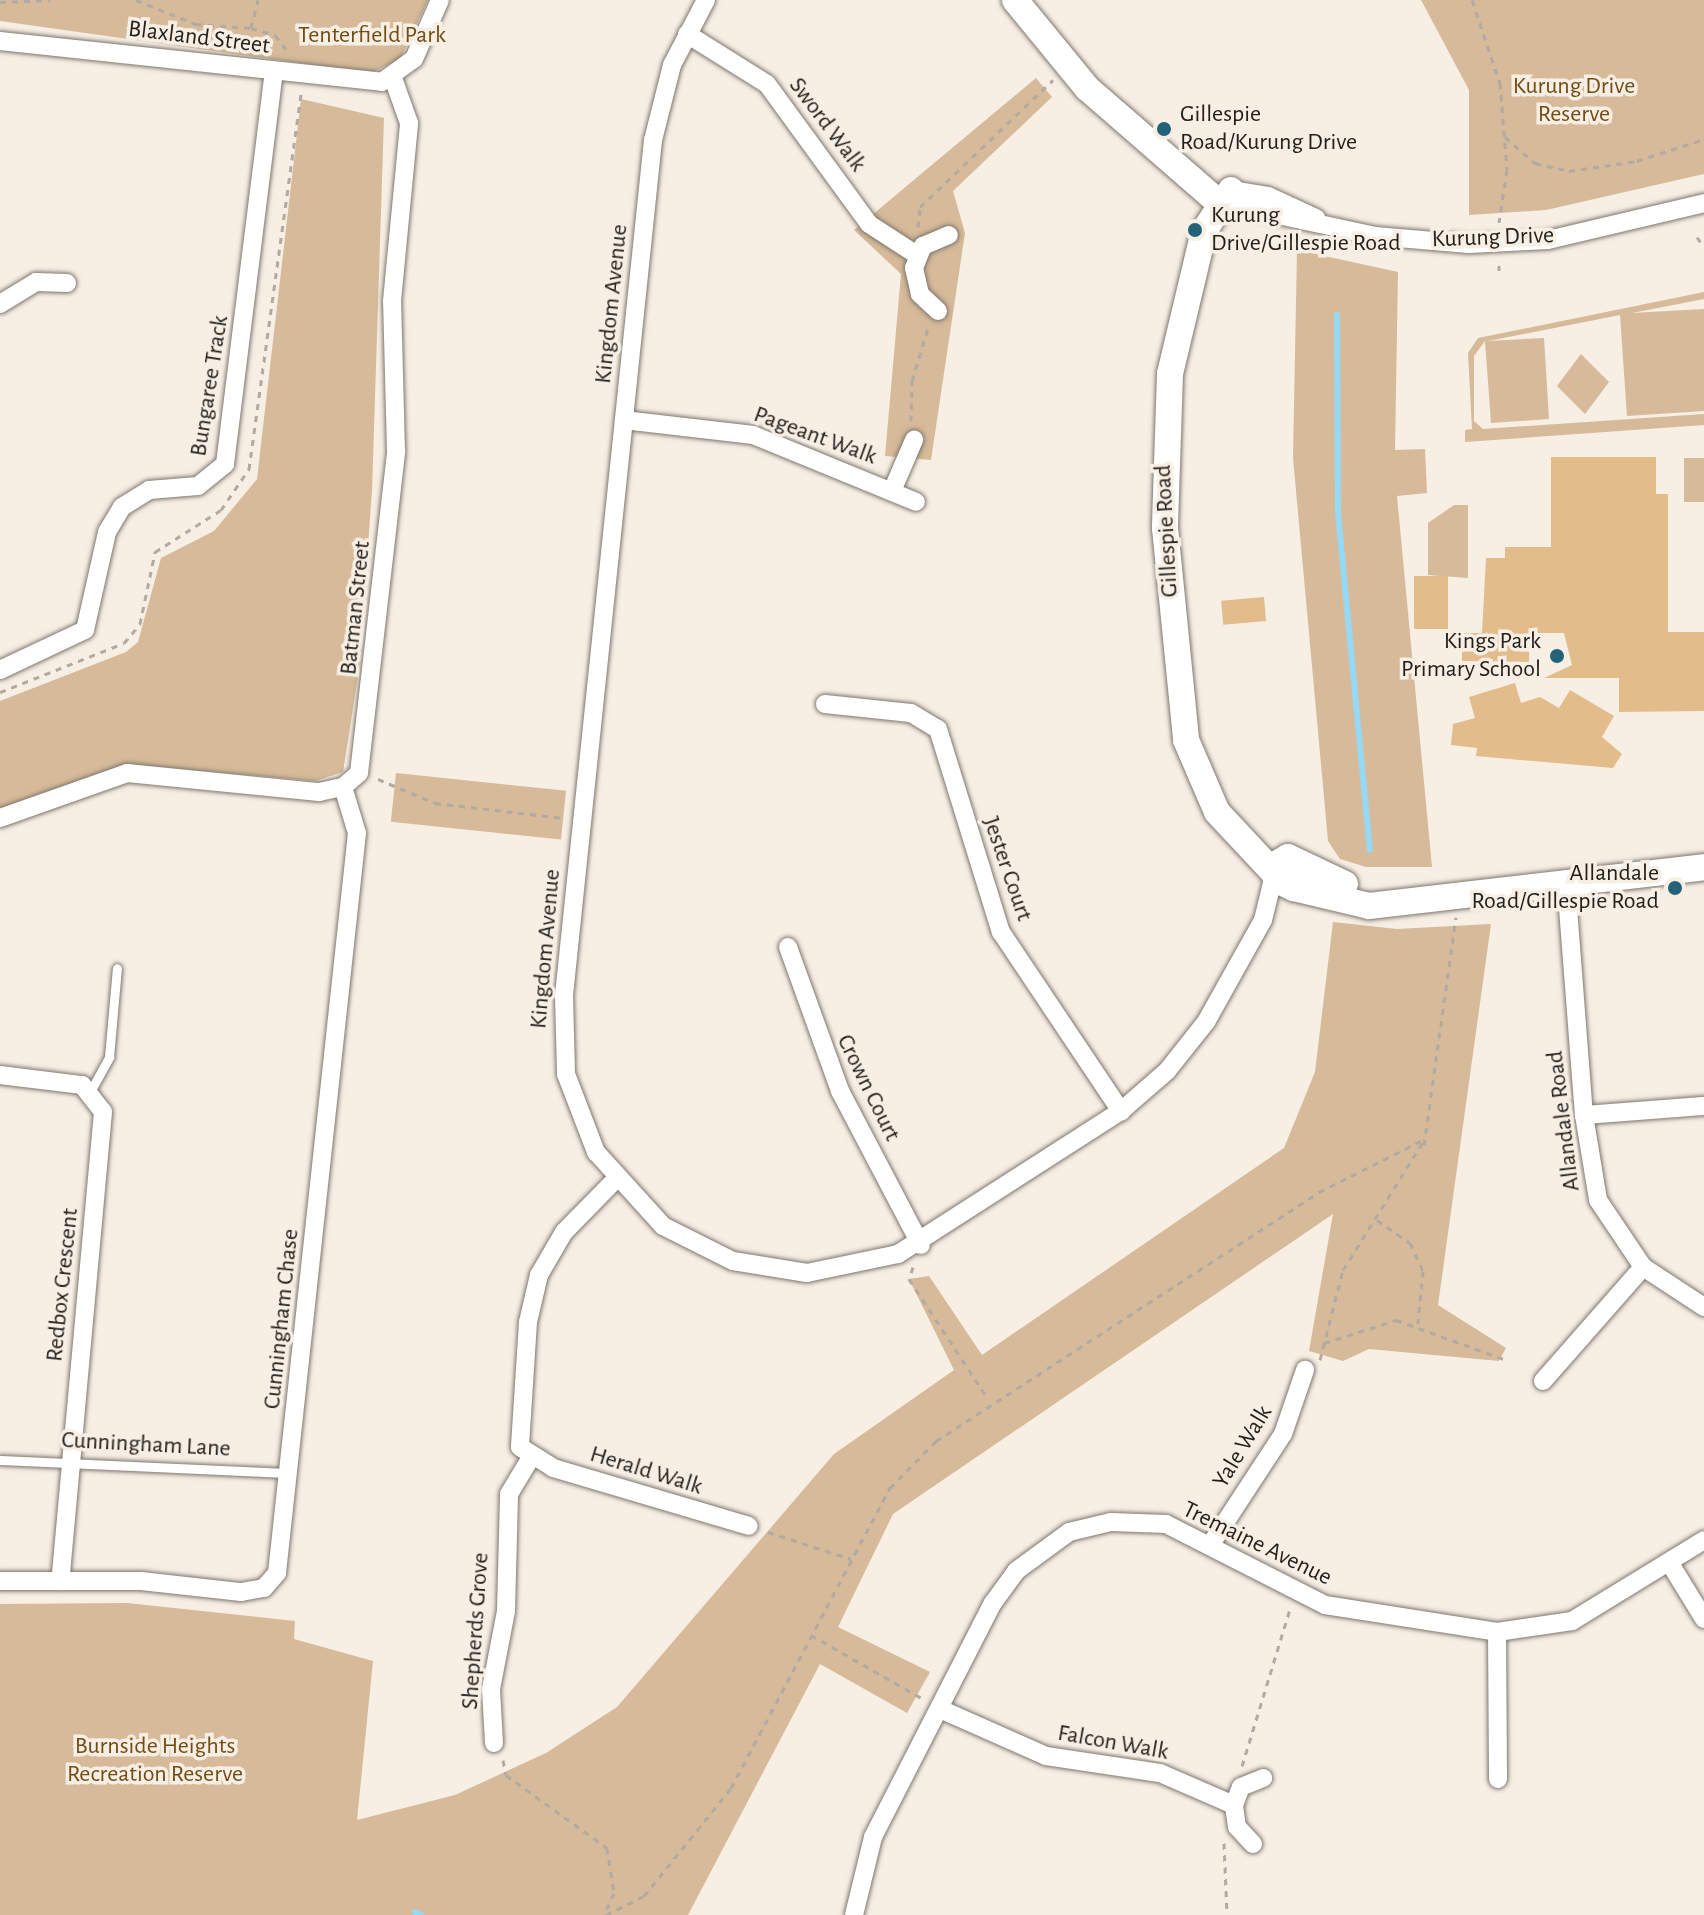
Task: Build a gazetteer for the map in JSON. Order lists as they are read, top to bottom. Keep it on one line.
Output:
{"streets":{"street":["Blaxland Street","Sword Walk","Kurung Drive","Kingdom Avenue","Bungaree Track","Pageant Walk","Gillespie Road","Batman Street","Jester Court","Crown Court","Allandale Road","Redbox Crescent","Cunningham Chase","Yale Walk","Herald Walk","Tremaine Avenue","Shepherds Grove","Falcon Walk"],"lane":["Cunningham Lane"]},"crossings":[["Blaxland Street","Bungaree Track"],["Blaxland Street","Batman Street"],["Sword Walk","Kingdom Avenue"],["Kurung Drive","Gillespie Road"],["Kingdom Avenue","Pageant Walk"],["Kingdom Avenue","Gillespie Road"],["Kingdom Avenue","Jester Court"],["Kingdom Avenue","Crown Court"],["Gillespie Road","Allandale Road"],["Redbox Crescent","Cunningham Chase"],["Redbox Crescent","Cunningham Lane"],["Cunningham Chase","Cunningham Lane"],["Yale Walk","Tremaine Avenue"],["Herald Walk","Shepherds Grove"],["Tremaine Avenue","Falcon Walk"]],"parks":["Tenterfield Park","Kurung Drive Reserve","Burnside Heights Recreation Reserve"],"places":["Gillespie Road/Kurung Drive","Kurung Drive/Gillespie Road","Kings Park Primary School","Allandale Road/Gillespie Road"]}
